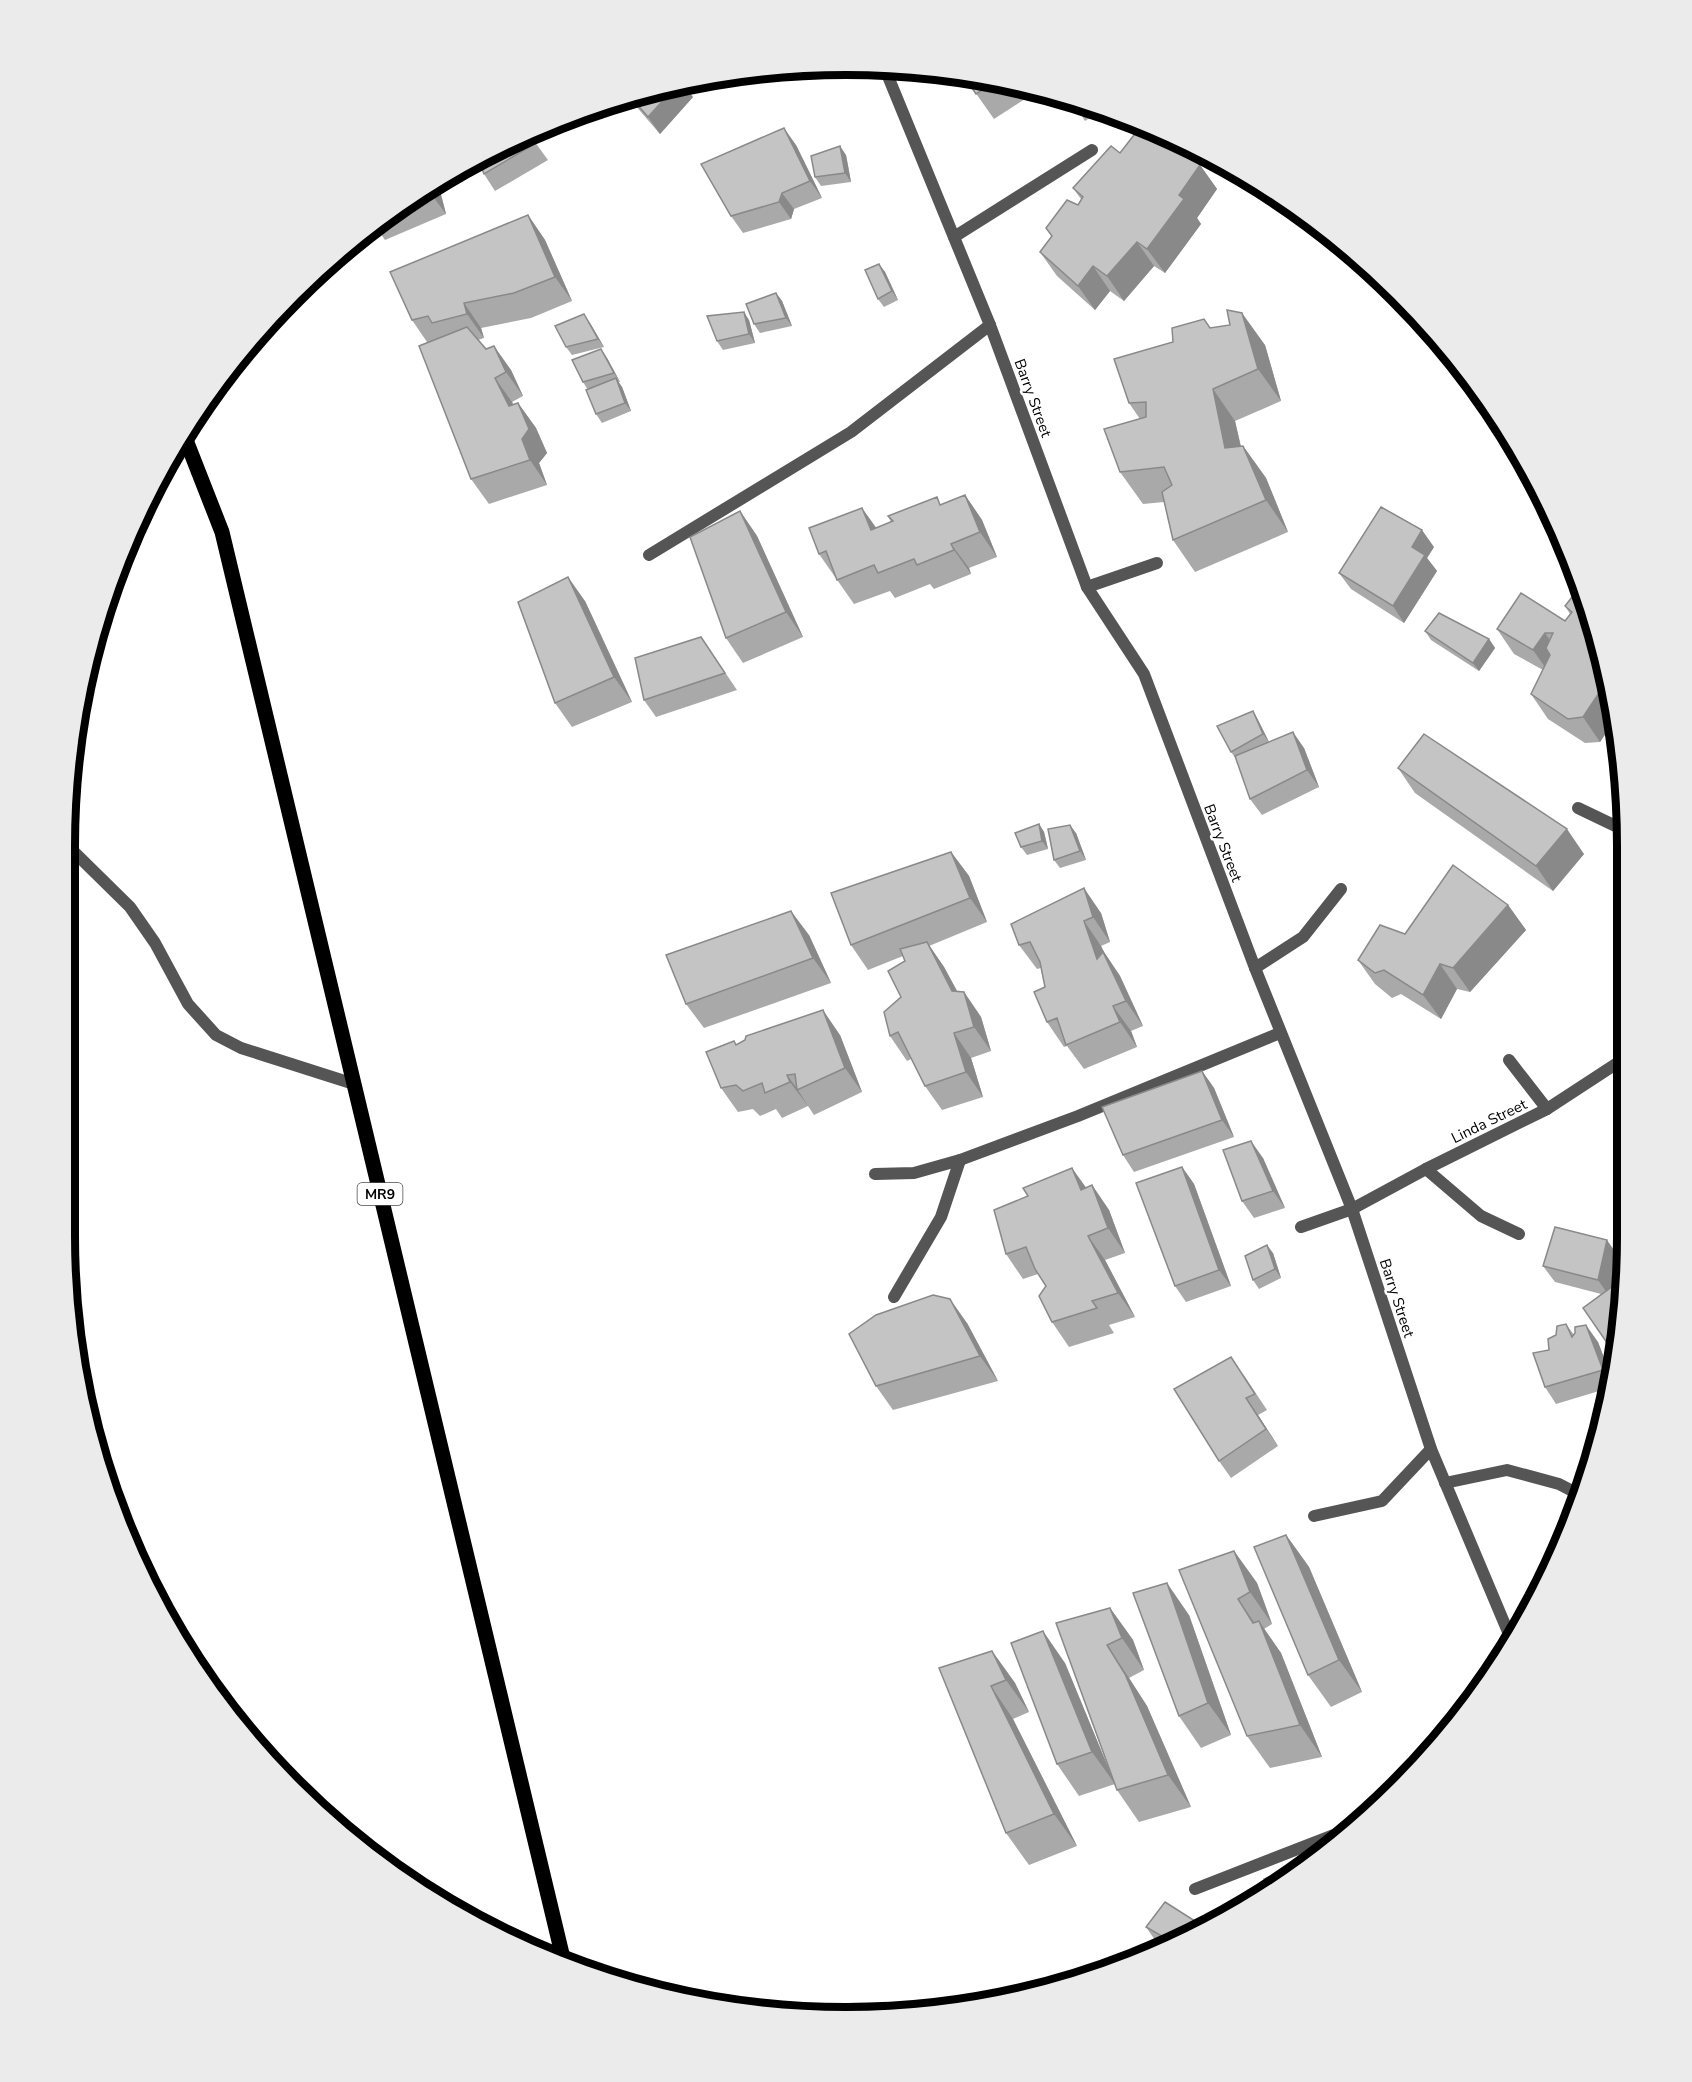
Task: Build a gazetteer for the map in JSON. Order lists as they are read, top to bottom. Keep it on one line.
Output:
{"streets":{"main road":["MR9"],"street":["Barry Street","Linda Street"]},"crossings":[["Barry Street","Linda Street"]]}
